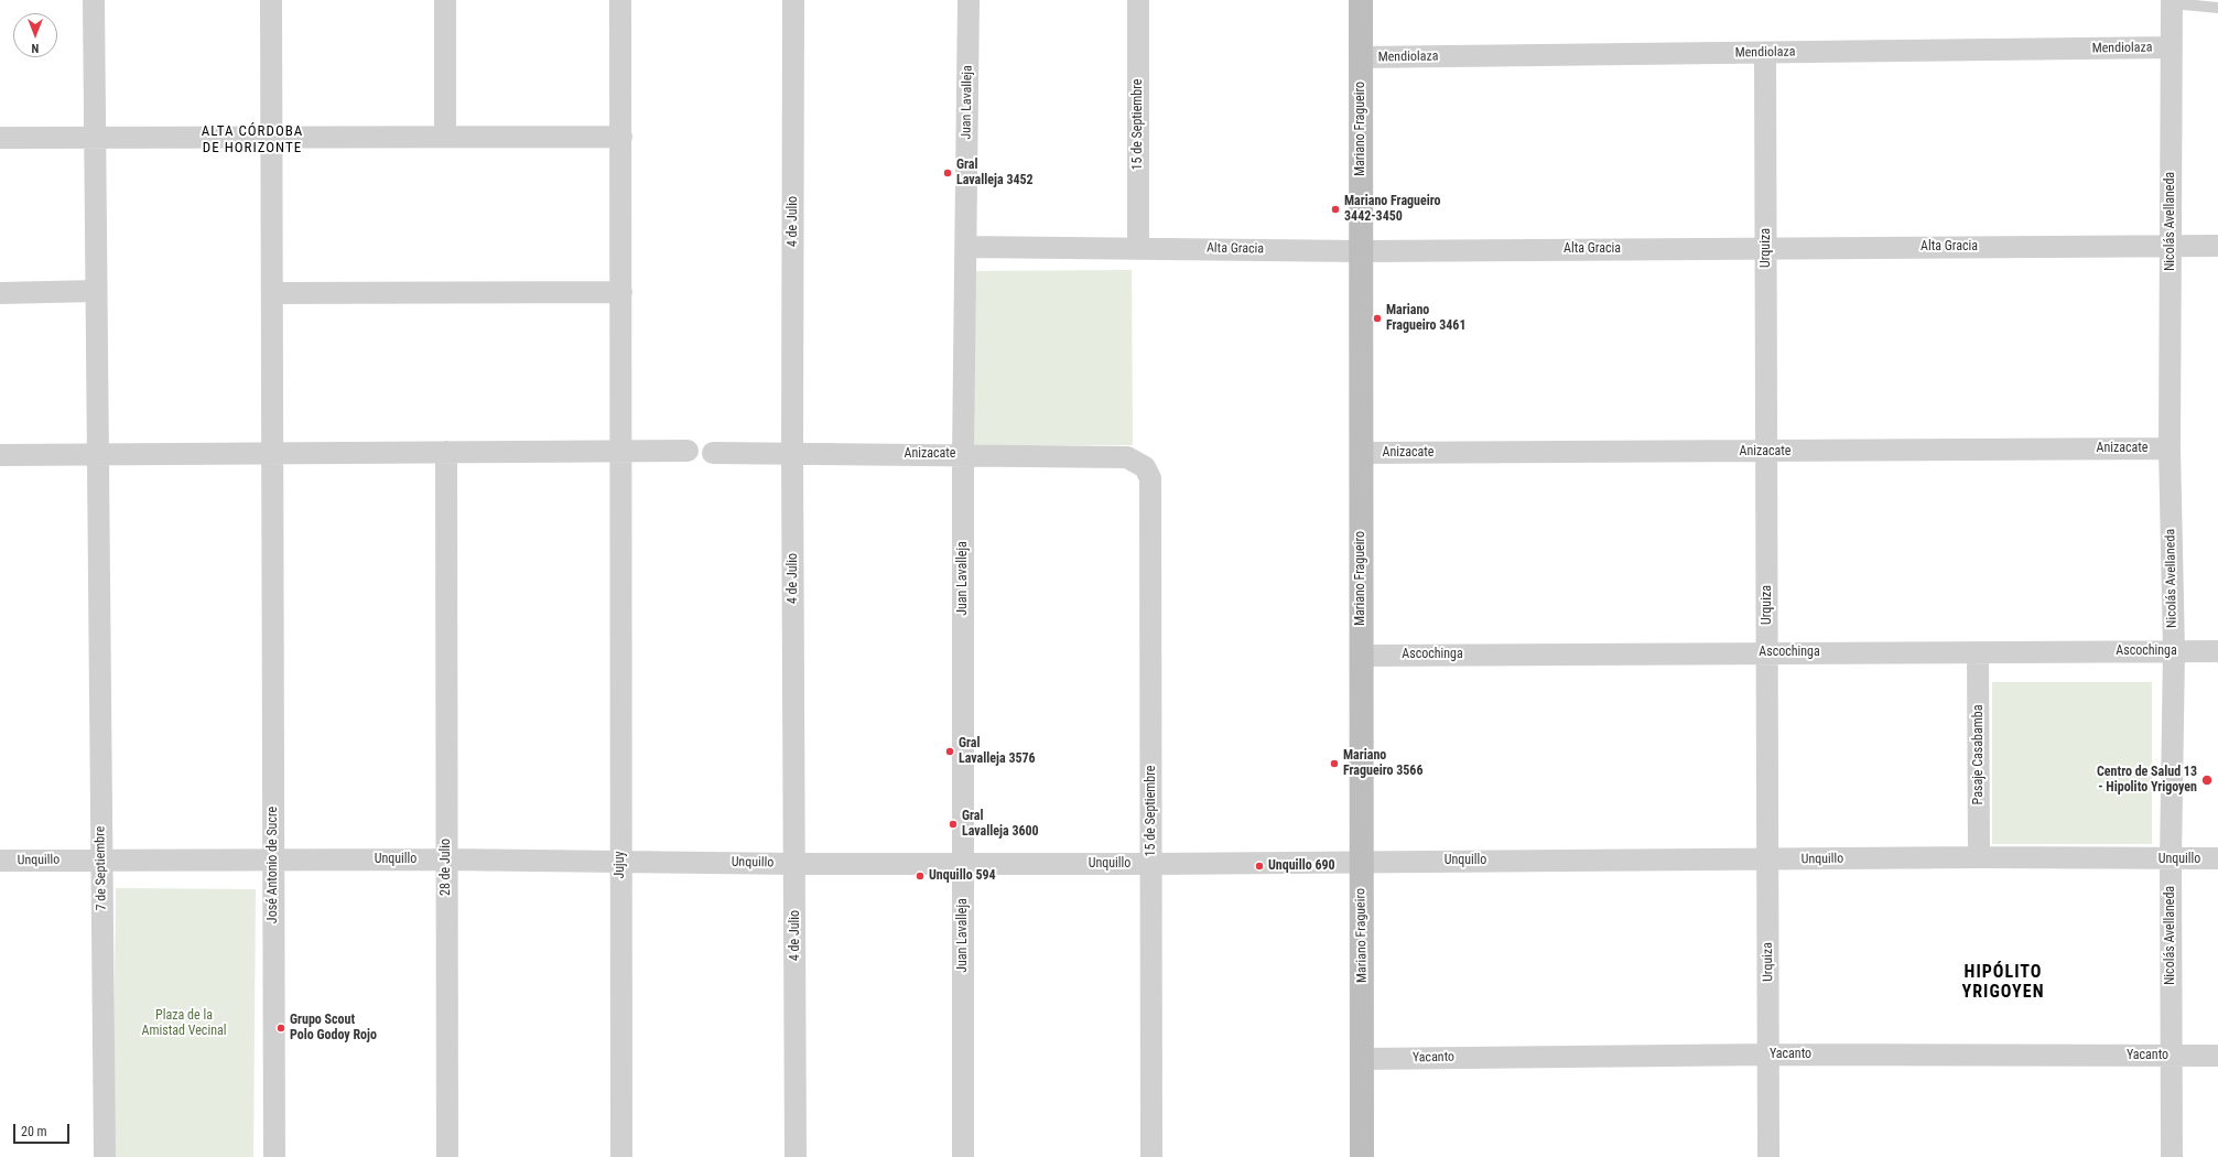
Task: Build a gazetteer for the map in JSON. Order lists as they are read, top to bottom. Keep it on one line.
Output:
{"streets":{"main road":["Mariano Fragueiro"],"street":["Mendiolaza","Juan Lavalleja","15 de Septiembre","4 de Julio","Nicolás Avellaneda","Alta Gracia","Urquiza","Anizacate","Ascochinga","Pasaje Casabamba","Unquillo","José Antonio de Sucre","Jujuy","28 de Julio","7 de Septiembre","Yacanto"]},"crossings":[["Mendiolaza","Mariano Fragueiro"],["Mendiolaza","Nicolás Avellaneda"],["Mendiolaza","Urquiza"],["Juan Lavalleja","Alta Gracia"],["Juan Lavalleja","Anizacate"],["Juan Lavalleja","Unquillo"],["15 de Septiembre","Alta Gracia"],["15 de Septiembre","Anizacate"],["15 de Septiembre","Unquillo"],["Mariano Fragueiro","Alta Gracia"],["Mariano Fragueiro","Anizacate"],["Mariano Fragueiro","Ascochinga"],["Mariano Fragueiro","Unquillo"],["Mariano Fragueiro","Yacanto"],["4 de Julio","Anizacate"],["4 de Julio","Unquillo"],["Nicolás Avellaneda","Alta Gracia"],["Nicolás Avellaneda","Anizacate"],["Nicolás Avellaneda","Ascochinga"],["Nicolás Avellaneda","Unquillo"],["Nicolás Avellaneda","Yacanto"],["Alta Gracia","Urquiza"],["Urquiza","Anizacate"],["Urquiza","Ascochinga"],["Urquiza","Unquillo"],["Urquiza","Yacanto"],["Ascochinga","Pasaje Casabamba"],["Pasaje Casabamba","Unquillo"],["Unquillo","José Antonio de Sucre"],["Unquillo","Jujuy"],["Unquillo","28 de Julio"],["Unquillo","7 de Septiembre"]],"districts":["ALTA CÓRDOBA DE HORIZONTE","HIPÓLITO YRIGOYEN"],"parks":["Plaza de la Amistad Vecinal"],"places":["Gral Lavalleja 3452","Mariano Fragueiro 3442-3450","Mariano Fragueiro 3461","Gral Lavalleja 3576","Mariano Fragueiro 3566","Centro de Salud 13 - Hipolito Yrigoyen","Gral Lavalleja 3600","Unquillo 690","Unquillo 594","Grupo Scout Polo Godoy Rojo"],"scale_bar":"20 m","north":"bottom"}
